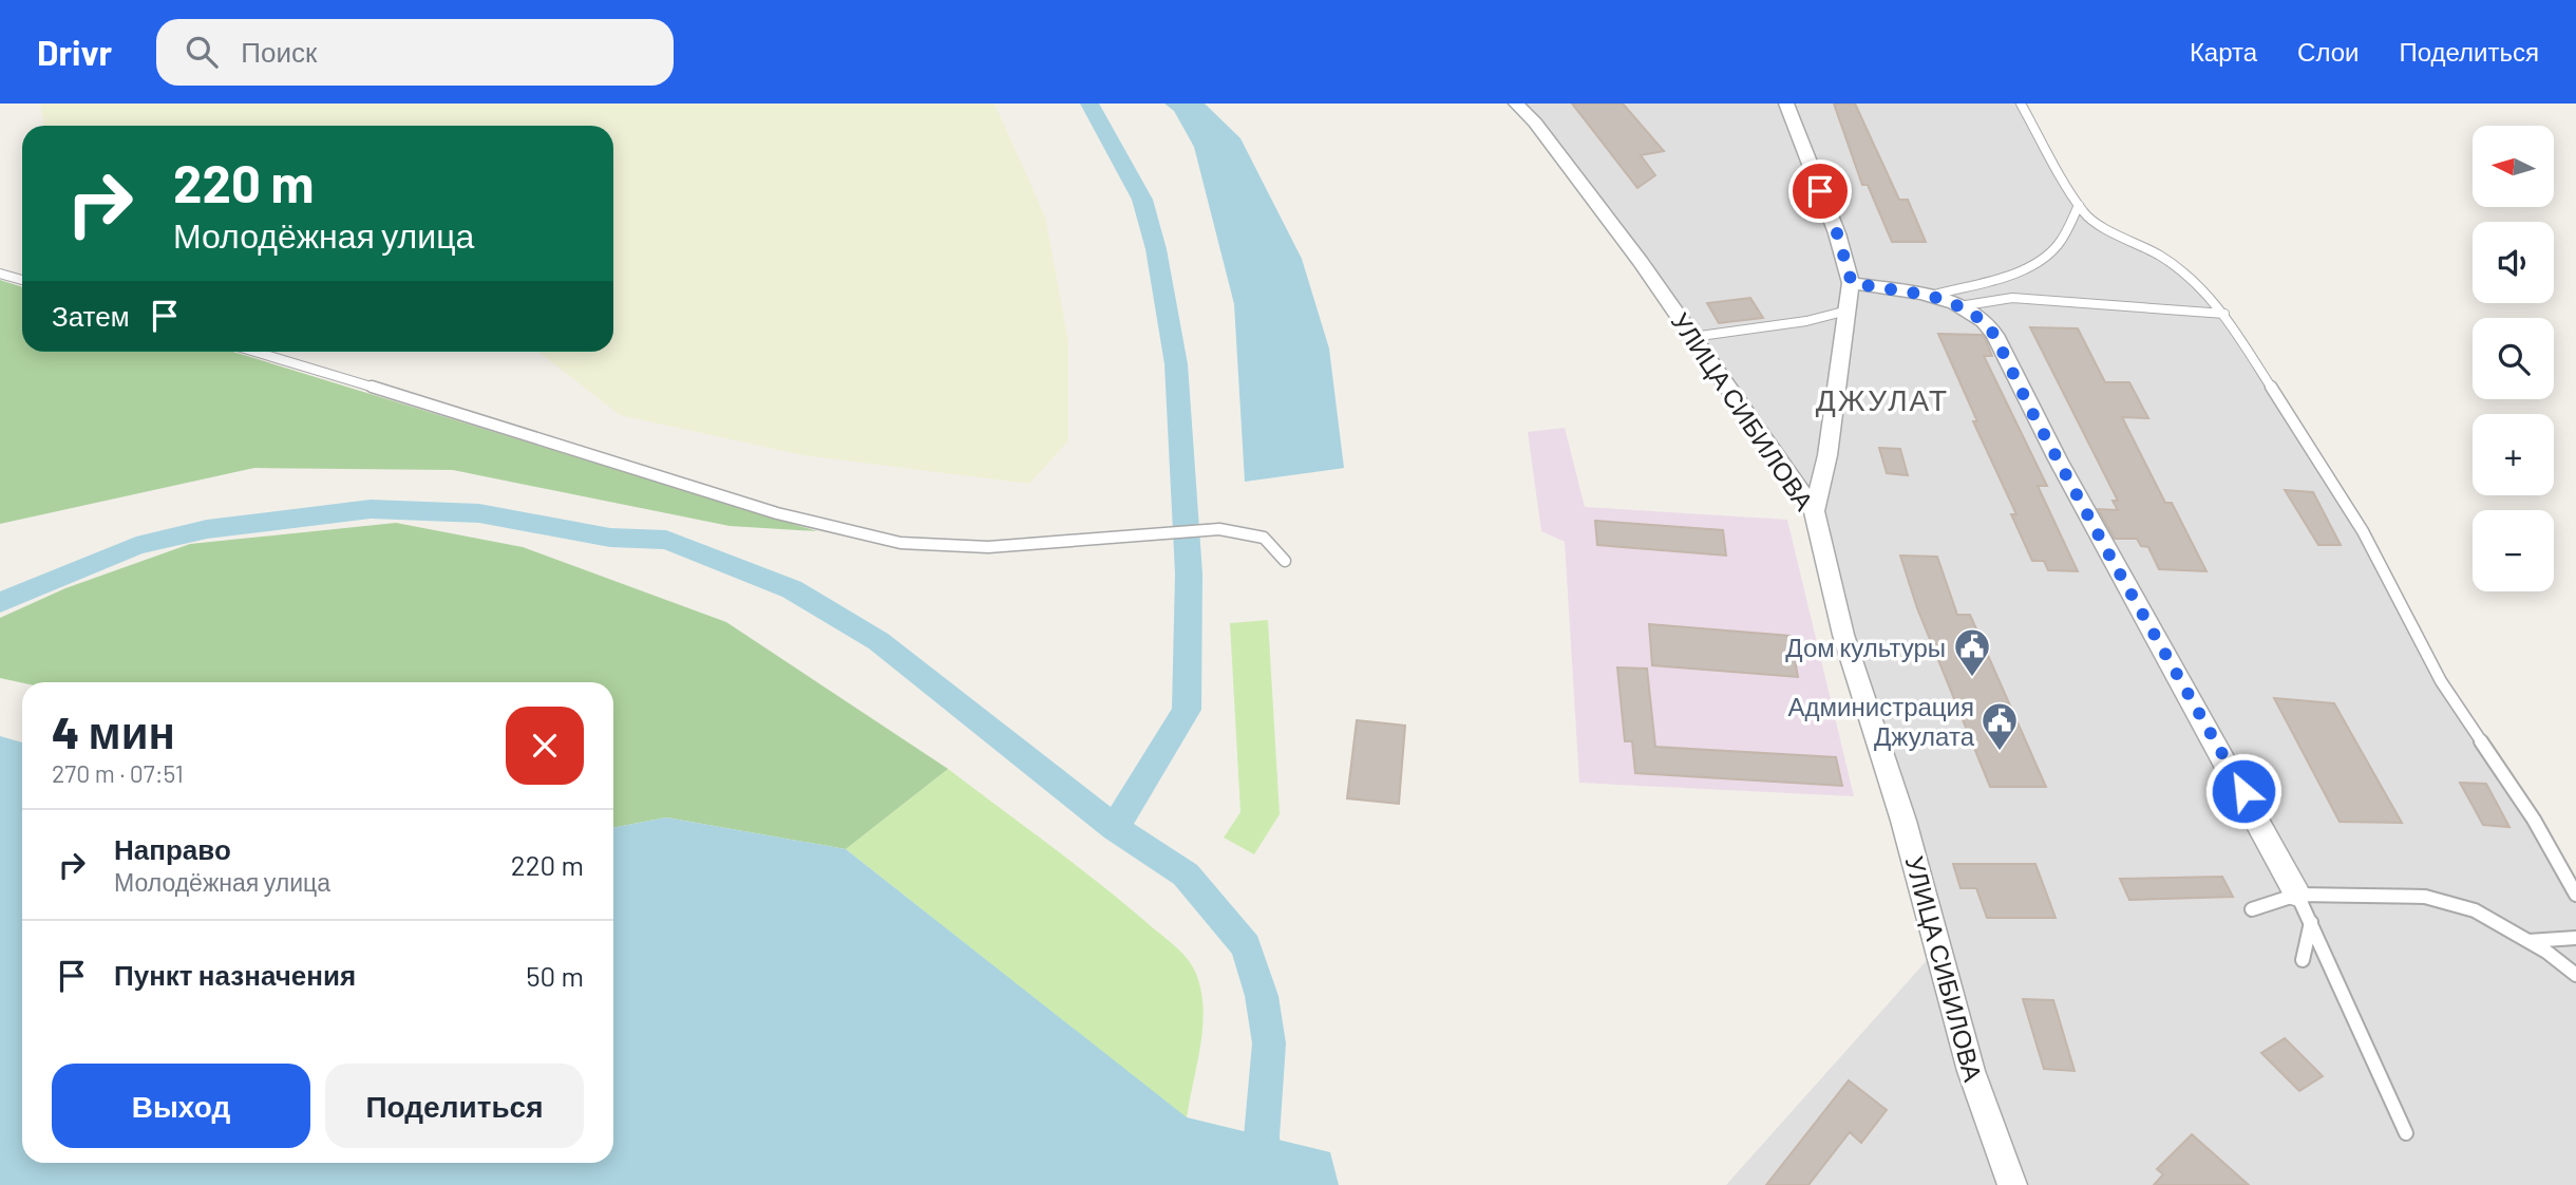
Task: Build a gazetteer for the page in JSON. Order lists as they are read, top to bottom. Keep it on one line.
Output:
{"streets":{"street":["УЛИЦА СИБИЛОВА"]},"districts":["ДЖУЛАТ"],"places":{"public building":["Дом культуры","Администрация Джулата"]},"north":"left","page":{"header":"Drivr","search":"Поиск","nav":["Карта","Слои","Поделиться"],"map_buttons":["+","−"],"turn":["220 m","Молодёжная улица"],"then":"Затем","heading":["4 мин","270 m · 07:51"],"list":[{"name":"Направо","note":"Молодёжная улица","value":"220 m"},{"name":"Пункт назначения","value":"50 m"}],"buttons":["Выход","Поделиться"]}}
